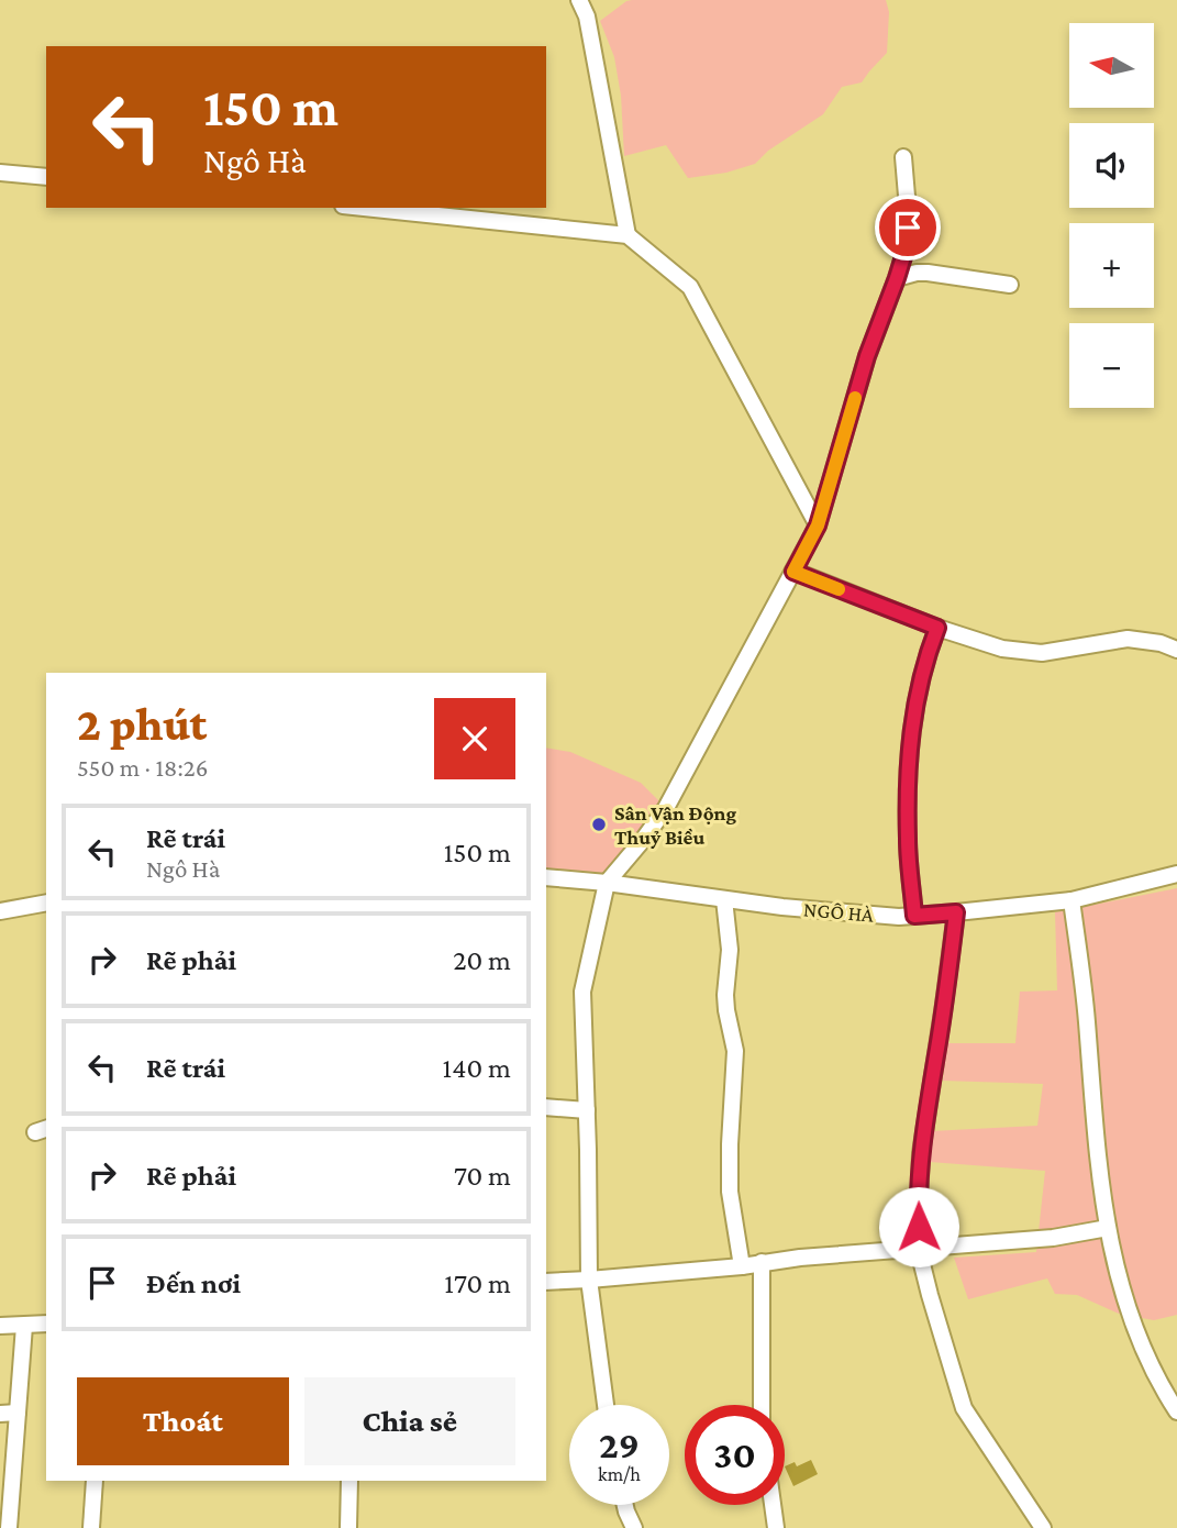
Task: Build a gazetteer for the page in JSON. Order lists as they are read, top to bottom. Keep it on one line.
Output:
{"streets":{"street":["NGÔ HÀ"]},"places":["Sân Vận Động Thuỷ Biều"],"north":"left","page":{"map_buttons":["+","−"],"turn":["150 m","Ngô Hà"],"heading":["2 phút","550 m · 18:26"],"list":[{"name":"Rẽ trái","note":"Ngô Hà","value":"150 m"},{"name":"Rẽ phải","value":"20 m"},{"name":"Rẽ trái","value":"140 m"},{"name":"Rẽ phải","value":"70 m"},{"name":"Đến nơi","value":"170 m"}],"buttons":["Thoát","Chia sẻ"],"speed":"29 km/h","limit":"30"}}
